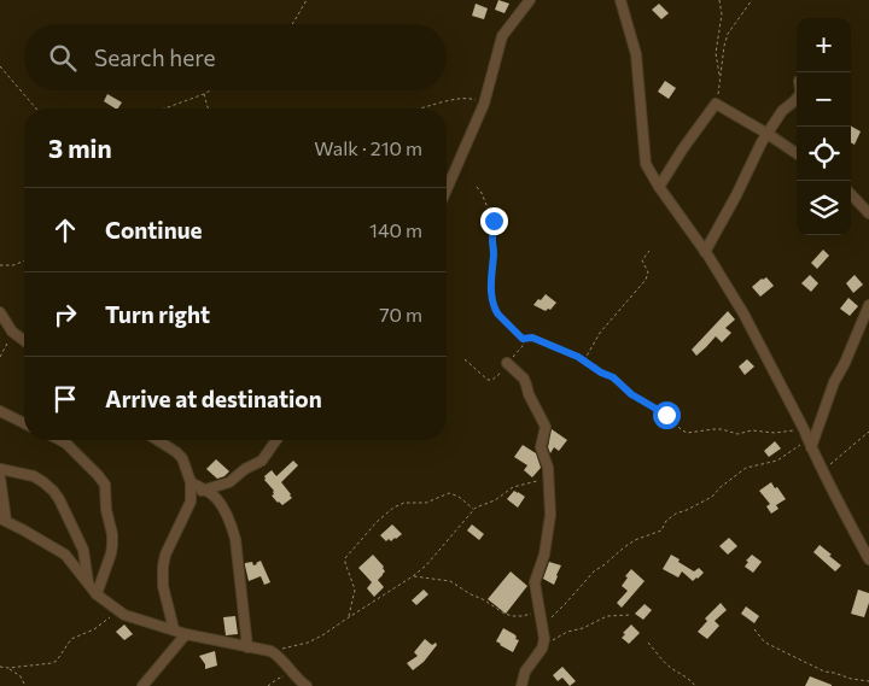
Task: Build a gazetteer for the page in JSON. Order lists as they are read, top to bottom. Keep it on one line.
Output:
{"page":{"map_buttons":["+","−"],"search":"Search here","heading":["3 min","Walk · 210 m"],"list":[["Continue","140 m"],["Turn right","70 m"],"Arrive at destination"]}}
